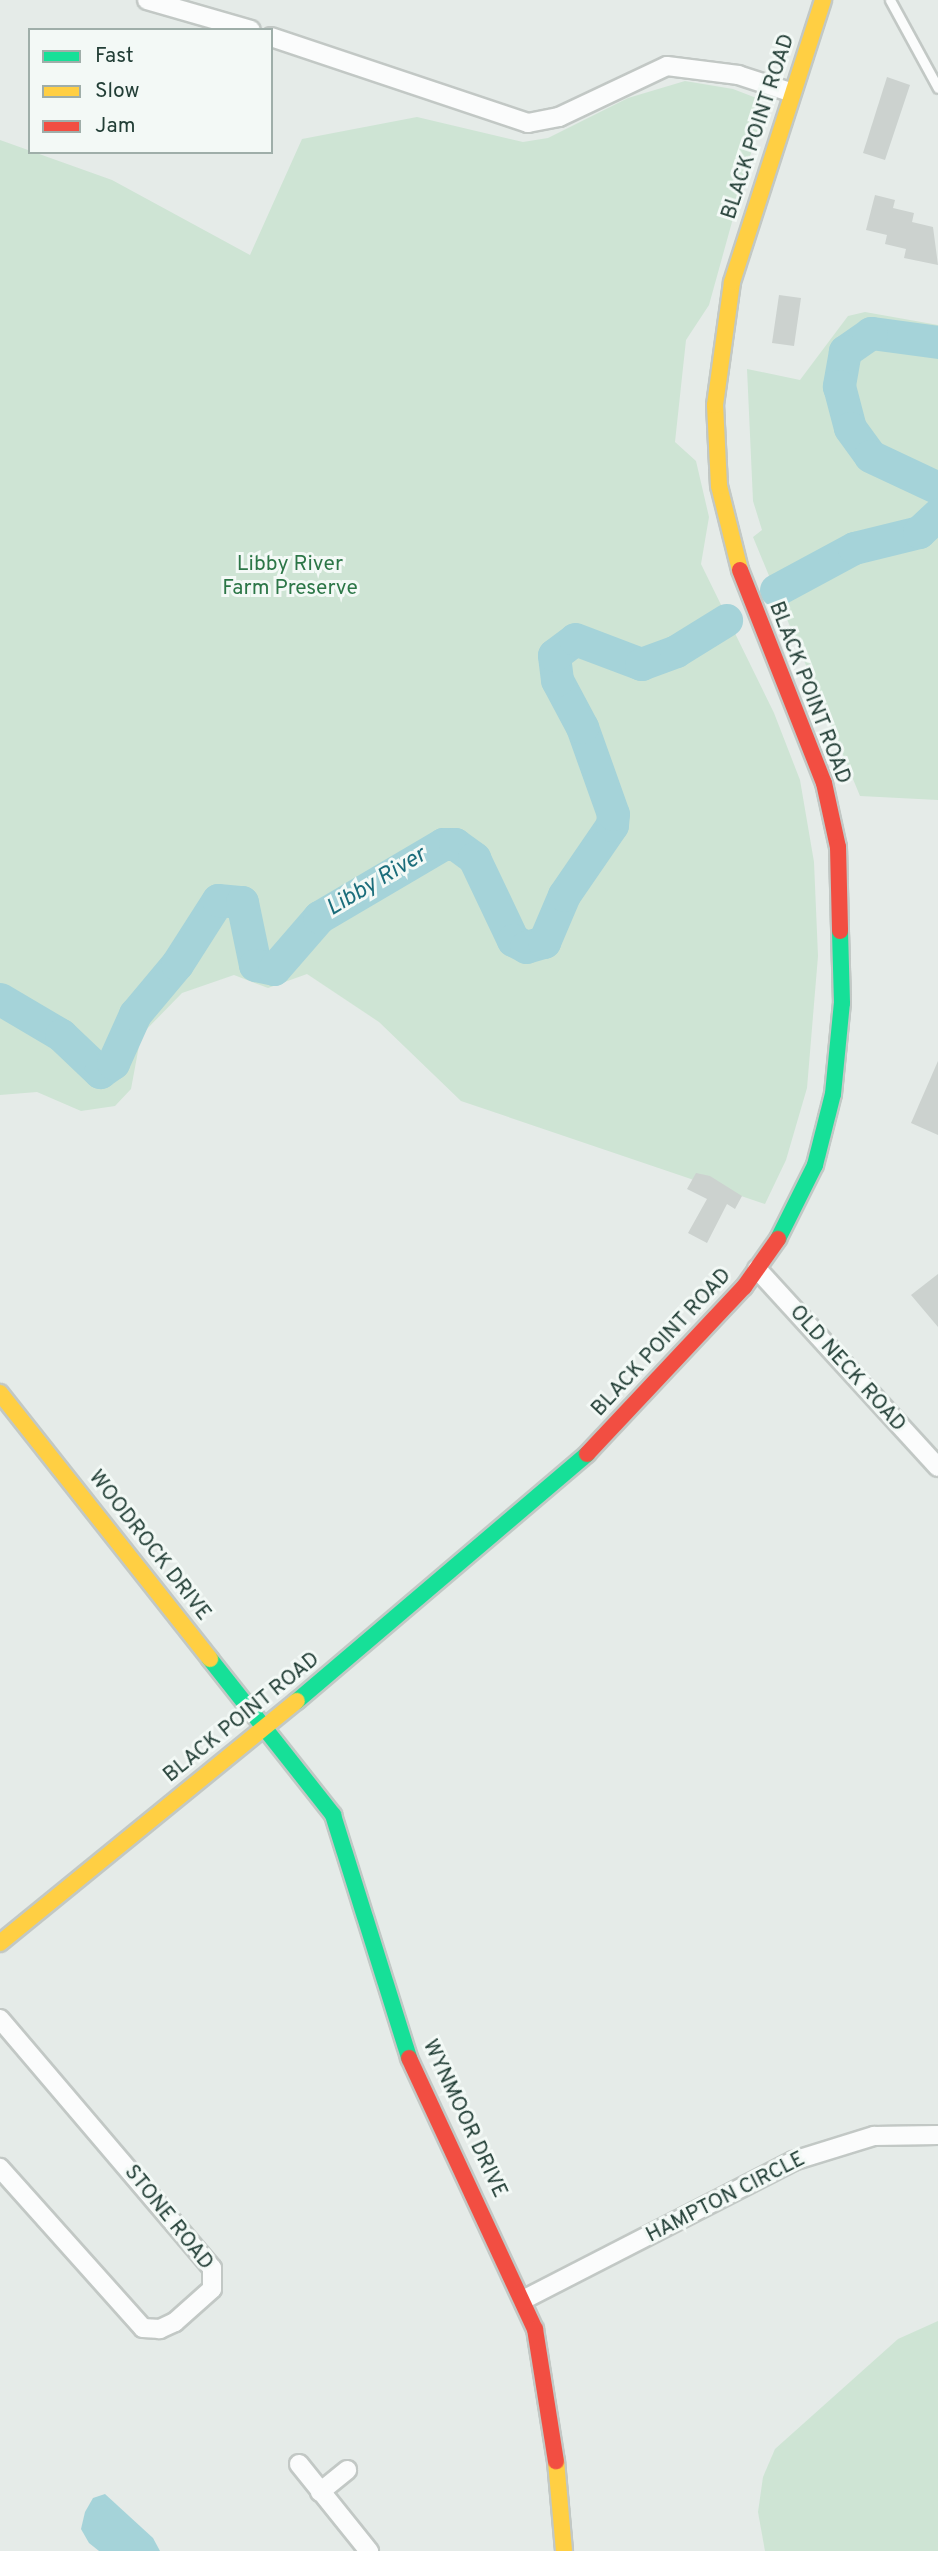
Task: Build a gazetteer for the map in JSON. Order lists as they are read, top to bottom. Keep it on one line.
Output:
{"streets":{"main road":["BLACK POINT ROAD","WOODROCK DRIVE","WYNMOOR DRIVE"],"street":["OLD NECK ROAD","HAMPTON CIRCLE","STONE ROAD"]},"crossings":[["BLACK POINT ROAD","OLD NECK ROAD"],["BLACK POINT ROAD","WOODROCK DRIVE"],["BLACK POINT ROAD","WYNMOOR DRIVE"],["WOODROCK DRIVE","WYNMOOR DRIVE"],["WYNMOOR DRIVE","HAMPTON CIRCLE"]],"water":["Libby River"],"parks":["Libby River Farm Preserve"],"legend":["Fast","Slow","Jam"]}
